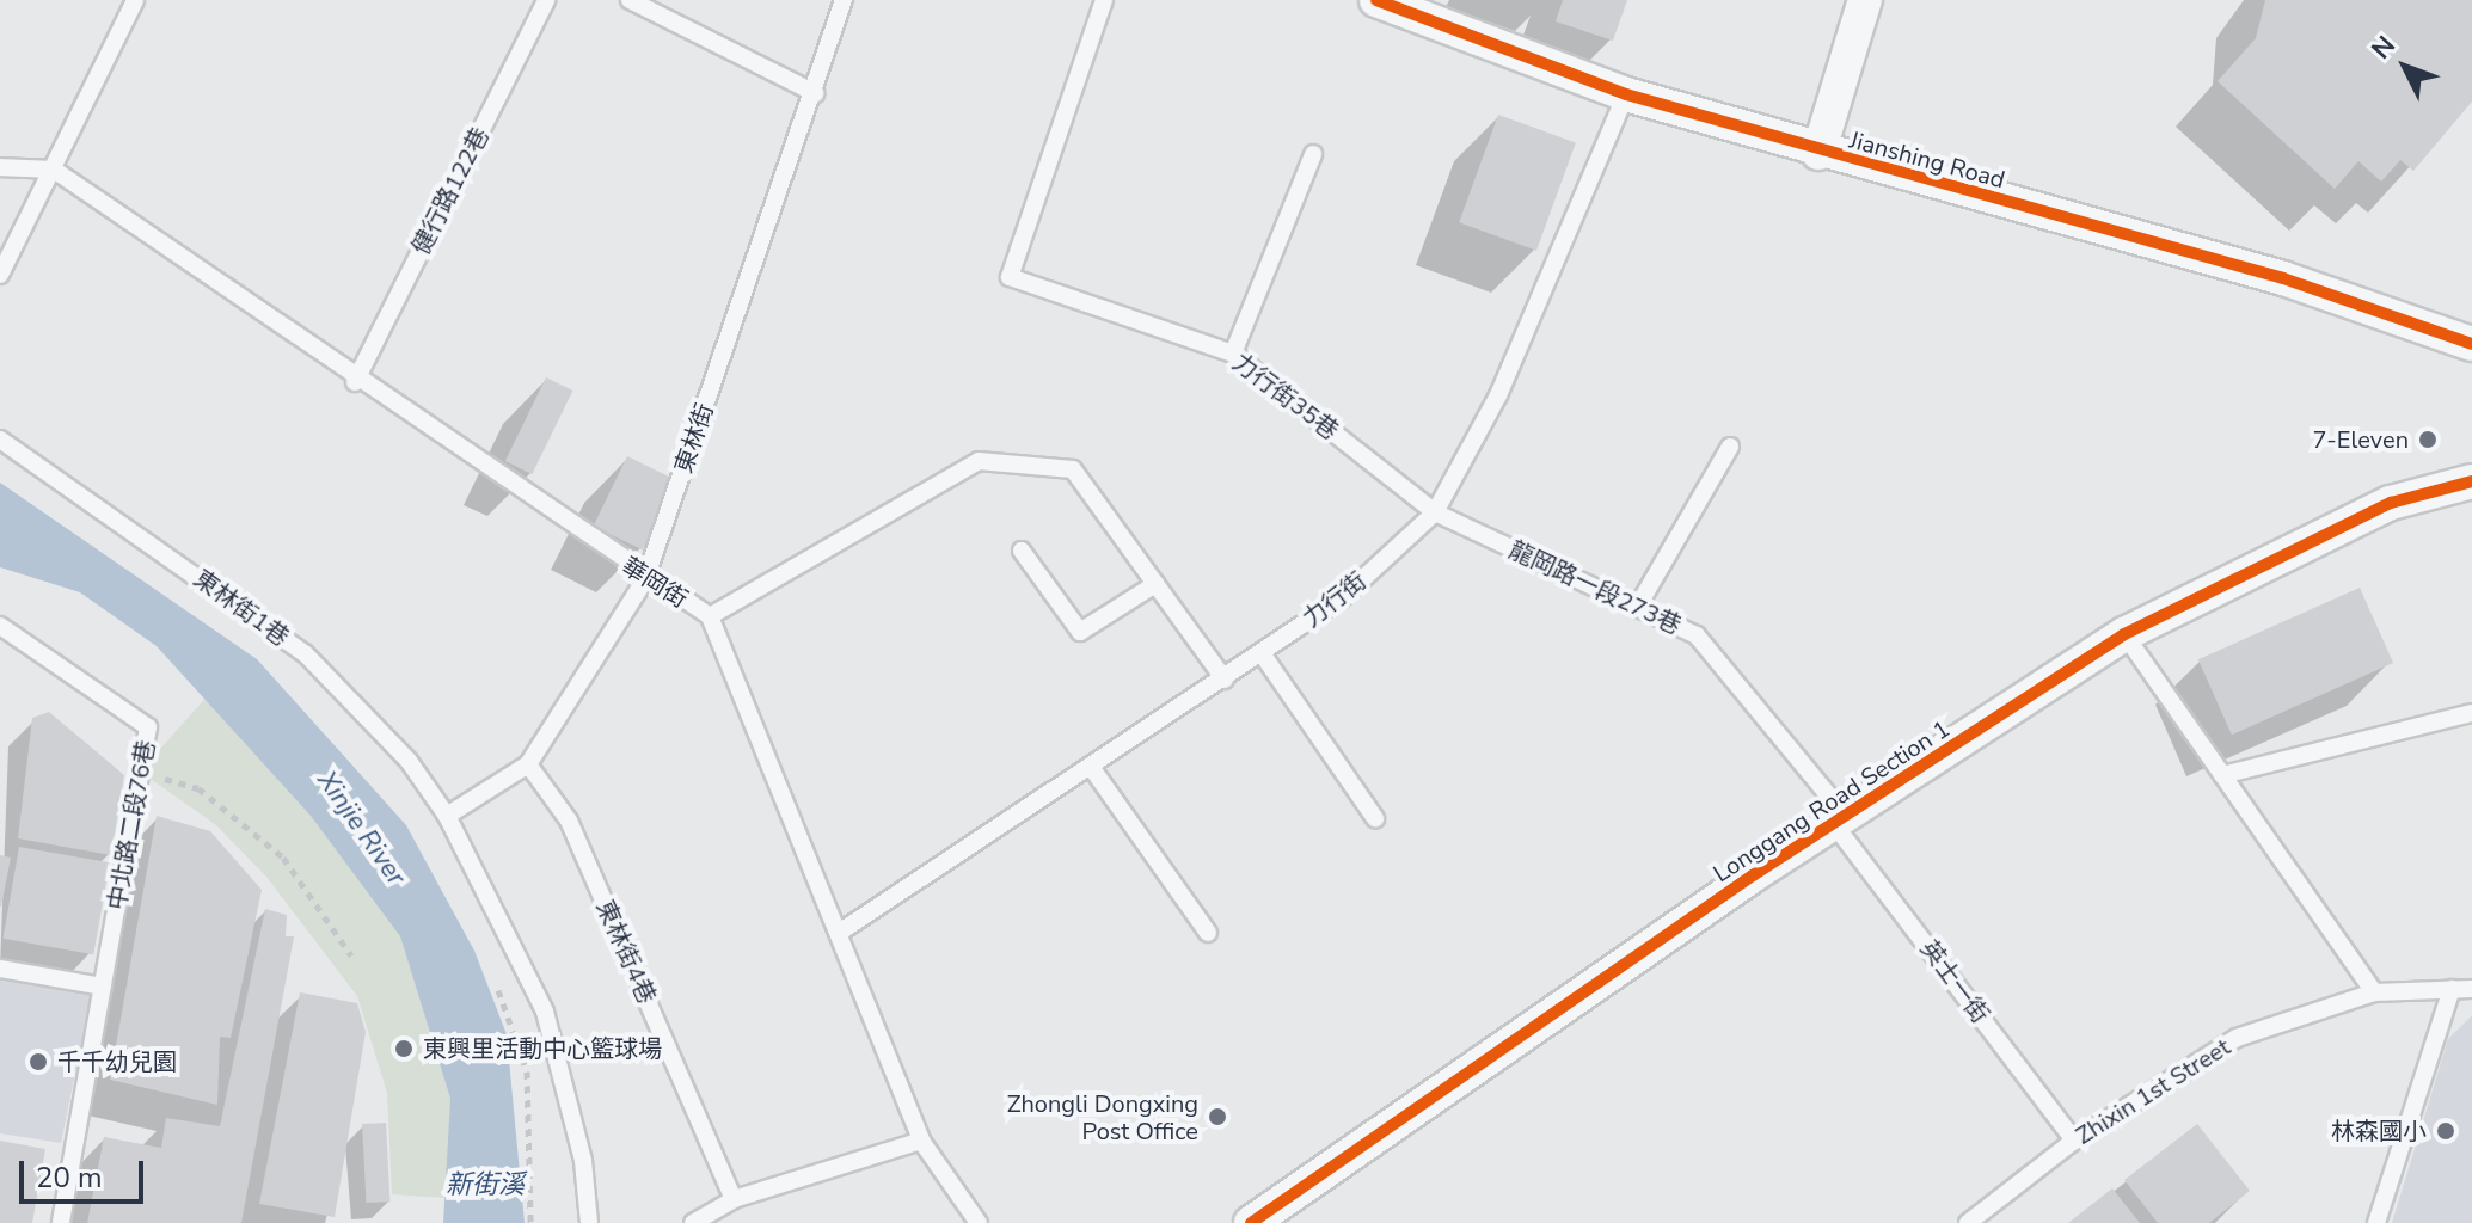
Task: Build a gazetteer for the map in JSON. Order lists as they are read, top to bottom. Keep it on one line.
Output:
{"streets":{"street":["Jianshing Road","Longgang Road Section 1"],"lane":["健行路122巷","力行街35巷","東林街","華岡街","龍岡路一段273巷","力行街","東林街1巷","中北路二段76巷","東林街4巷","英士一街","Zhixin 1st Street"]},"crossings":[["Jianshing Road","力行街"],["健行路122巷","華岡街"],["力行街35巷","龍岡路一段273巷"],["力行街35巷","力行街"],["東林街","華岡街"],["東林街","東林街1巷"],["東林街","東林街4巷"],["華岡街","力行街"],["龍岡路一段273巷","力行街"],["龍岡路一段273巷","Longgang Road Section 1"],["龍岡路一段273巷","英士一街"],["Longgang Road Section 1","英士一街"],["英士一街","Zhixin 1st Street"]],"water":["Xinjie River","新街溪"],"places":["7-Eleven","東興里活動中心籃球場","千千幼兒園","Zhongli Dongxing Post Office","林森國小"],"scale_bar":"20 m","north":"top left"}
